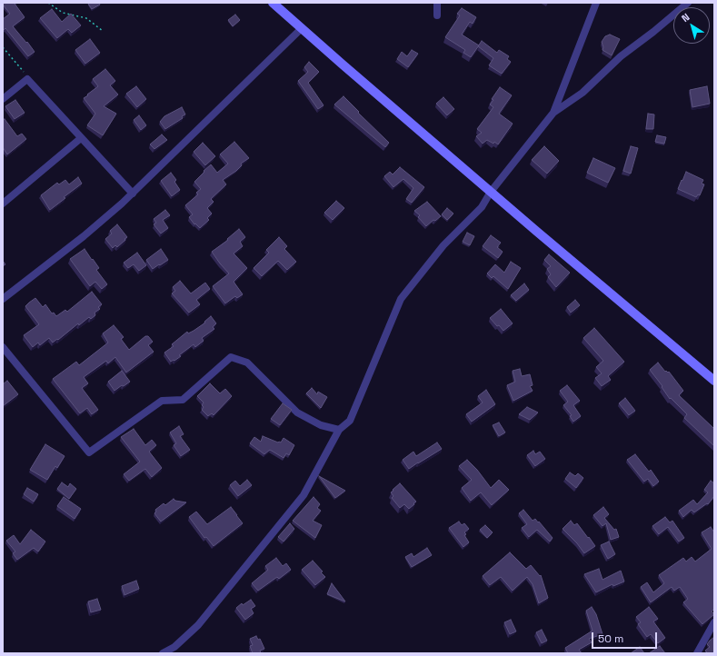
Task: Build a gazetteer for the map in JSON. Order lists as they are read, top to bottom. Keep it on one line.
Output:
{"scale_bar":"50 m","north":"top left"}
